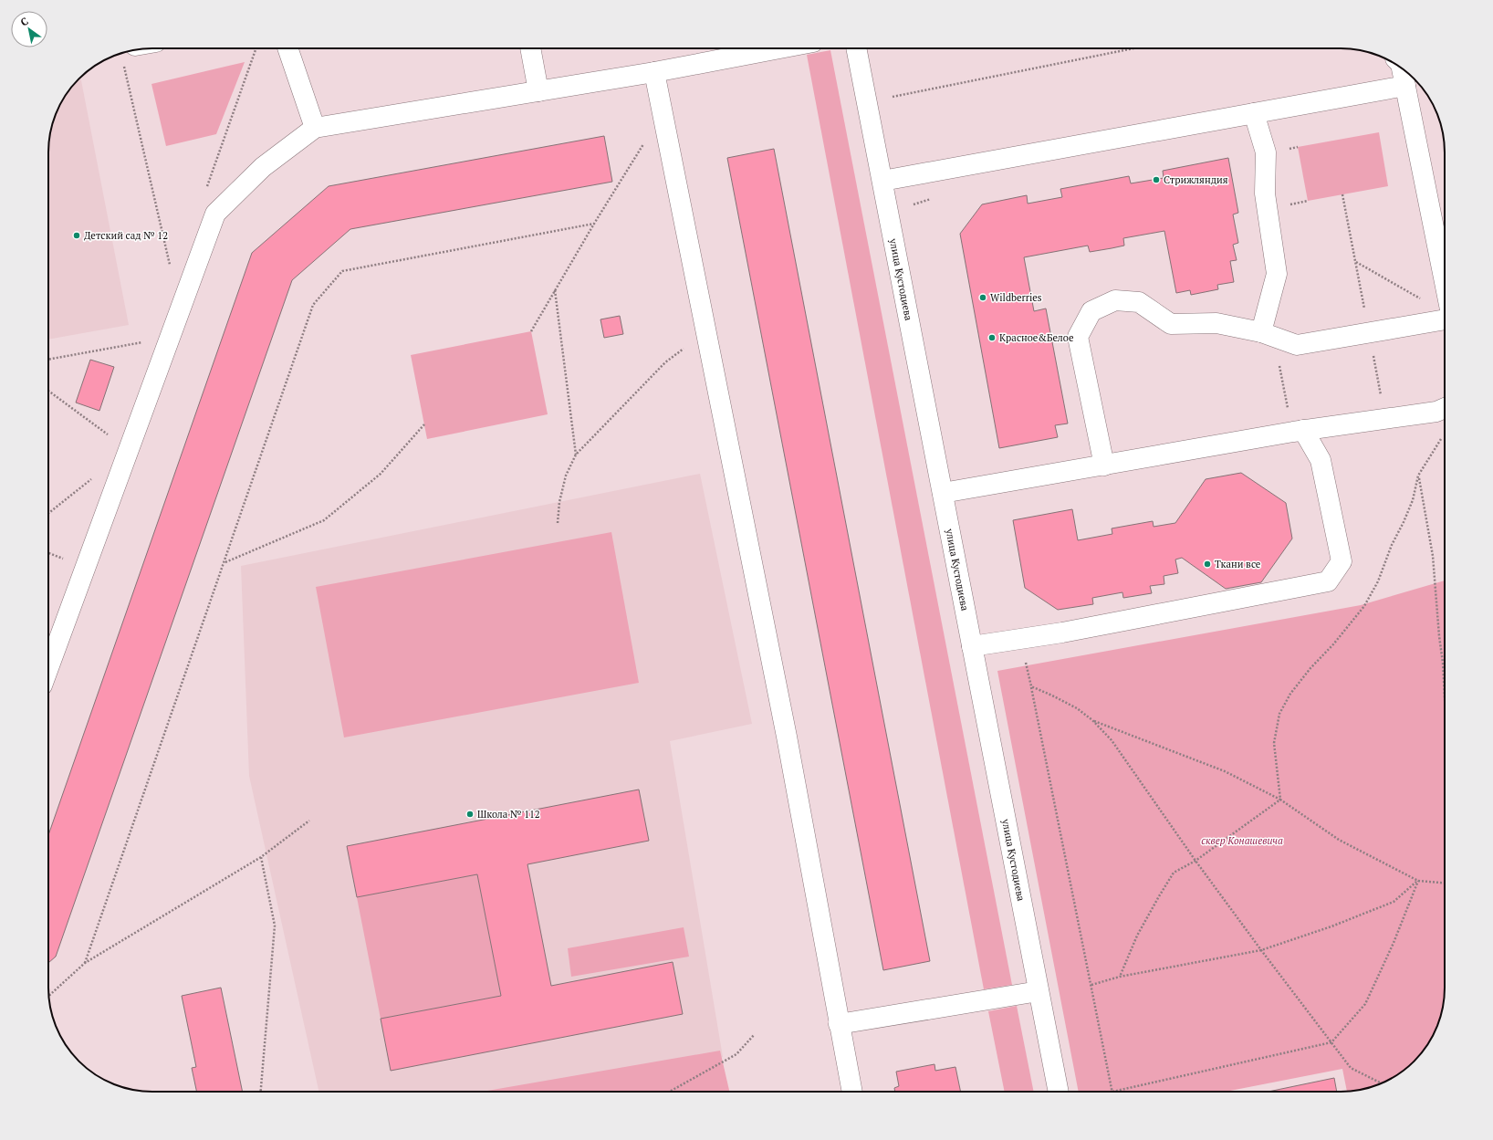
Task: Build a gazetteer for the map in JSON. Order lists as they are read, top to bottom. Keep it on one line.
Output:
{"streets":{"street":["улица Кустодиева"]},"parks":["сквер Конашевича"],"places":["Стрижляндия","Детский сад № 12","Wildberries","Красное&Белое","Ткани все","Школа № 112"],"north":"top left"}
